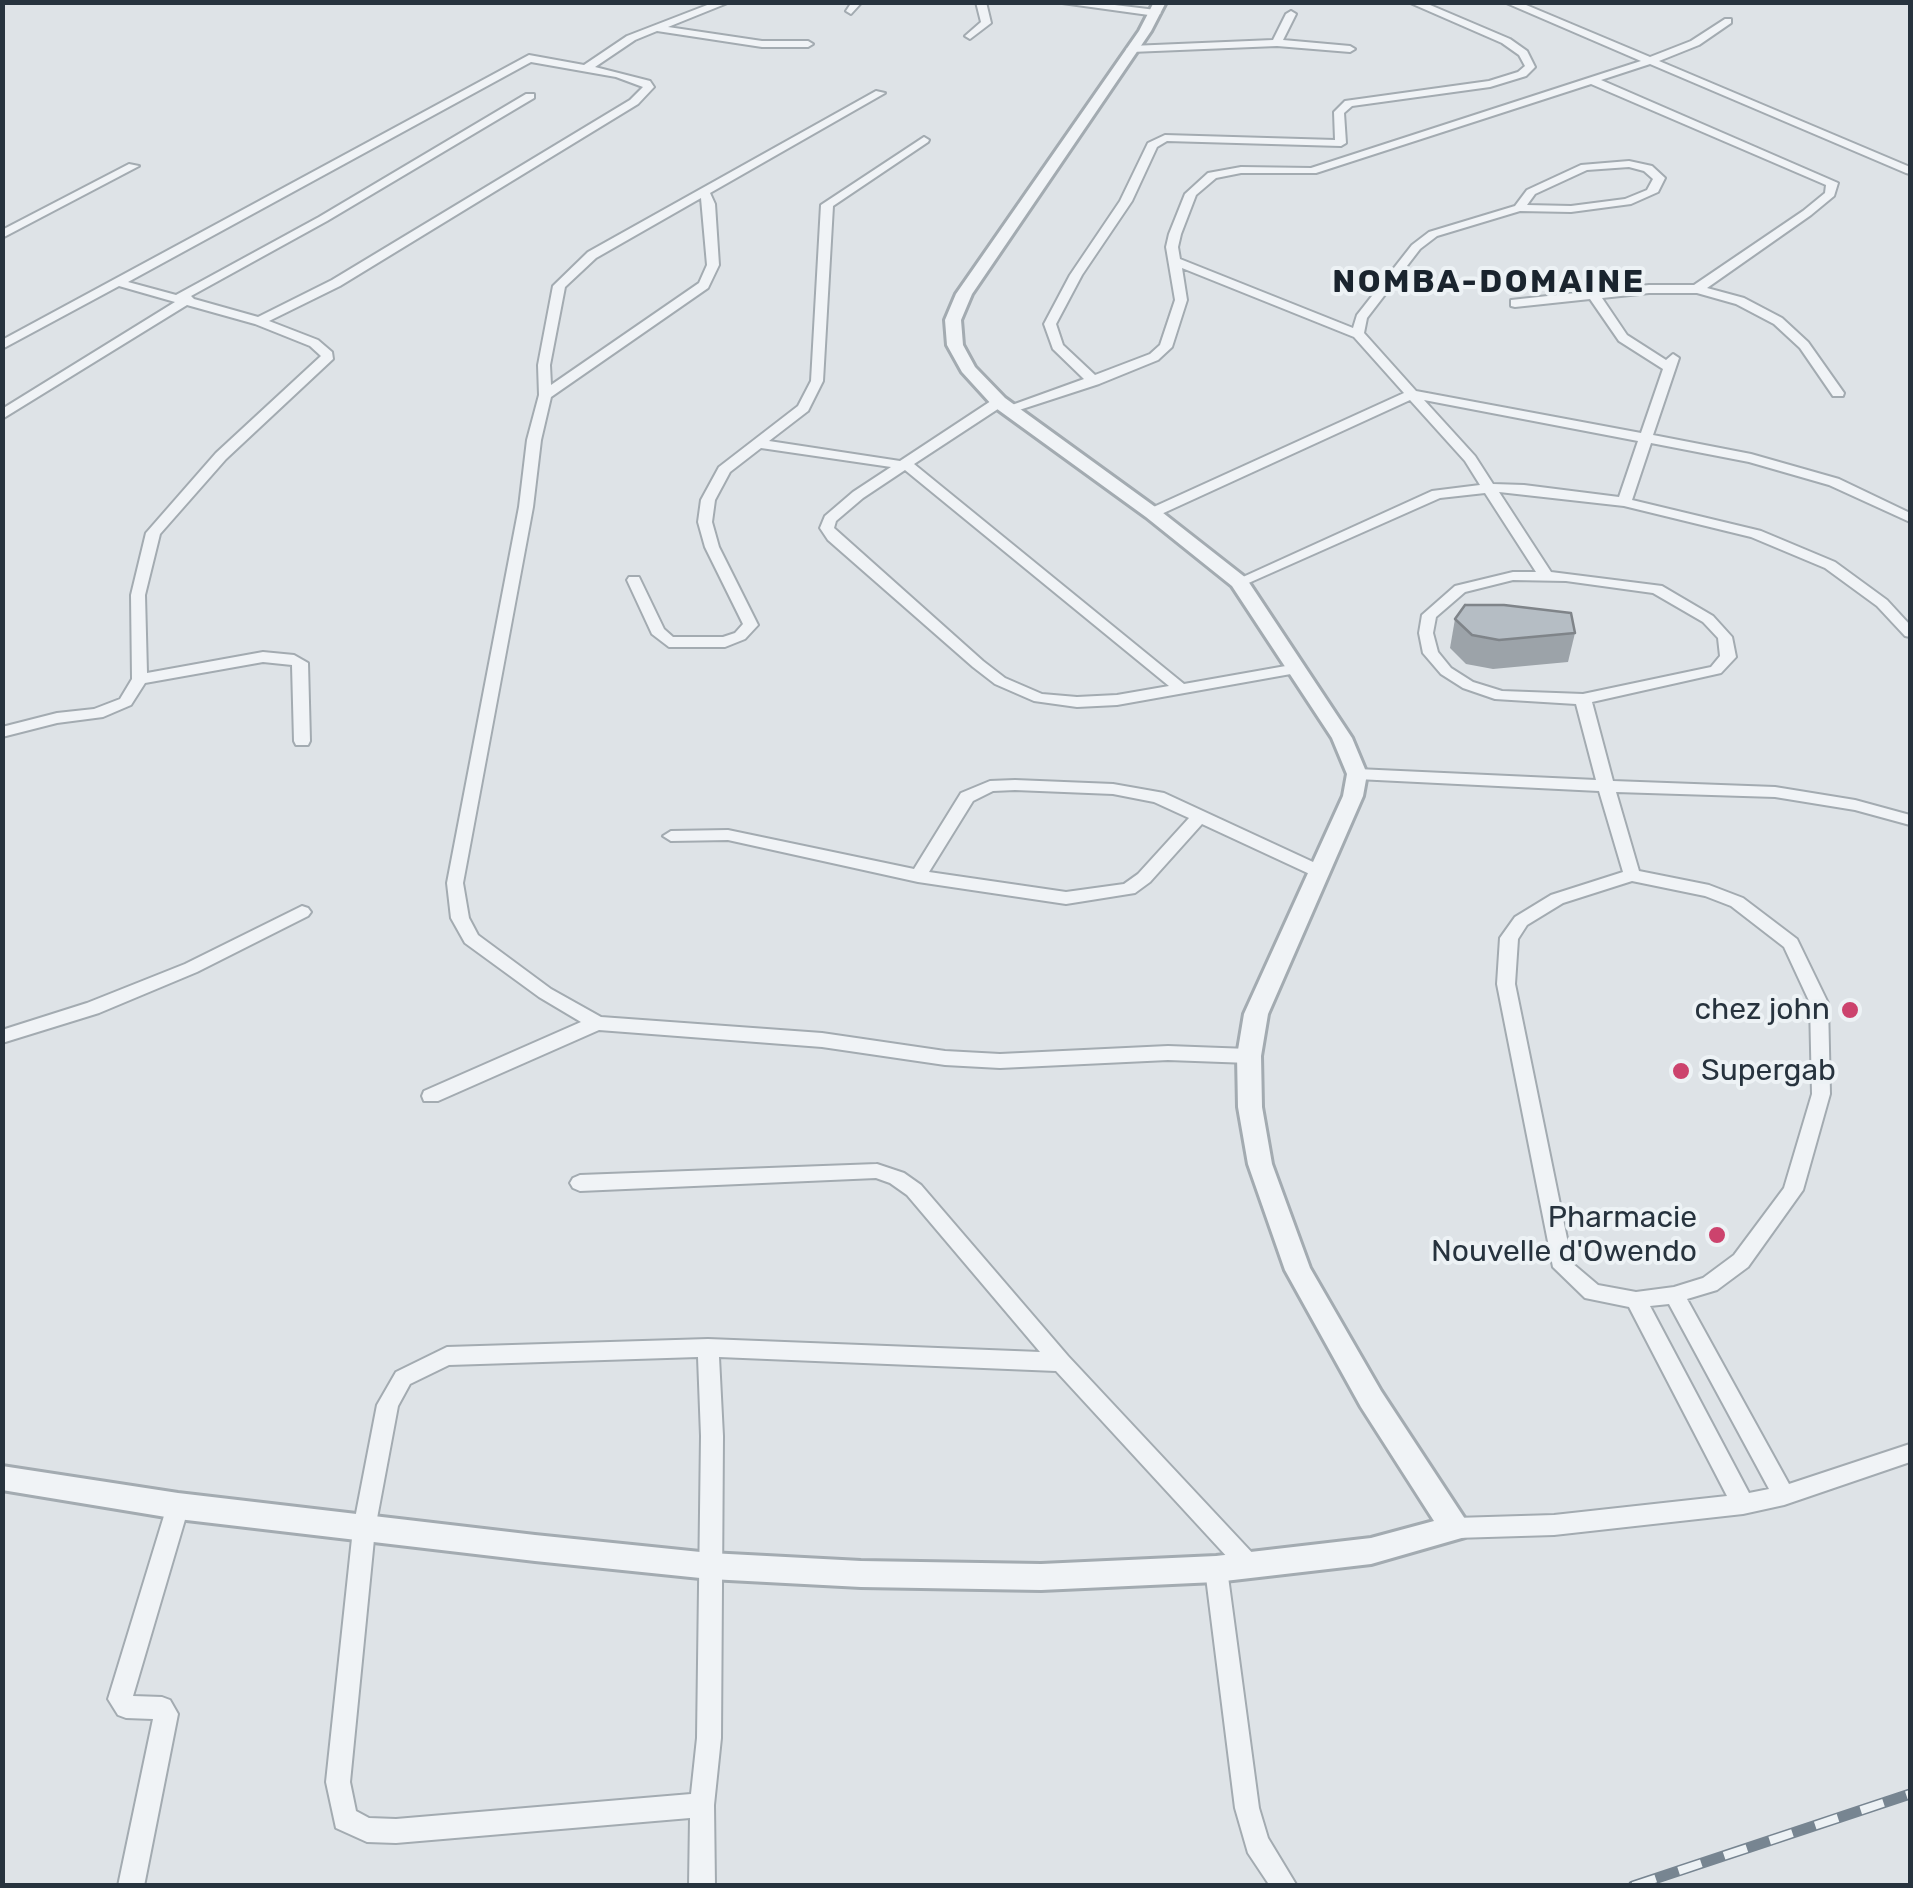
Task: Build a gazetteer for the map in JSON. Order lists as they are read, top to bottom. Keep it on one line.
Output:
{"districts":["NOMBA-DOMAINE"],"places":["chez john","Supergab","Pharmacie Nouvelle d'Owendo"]}
